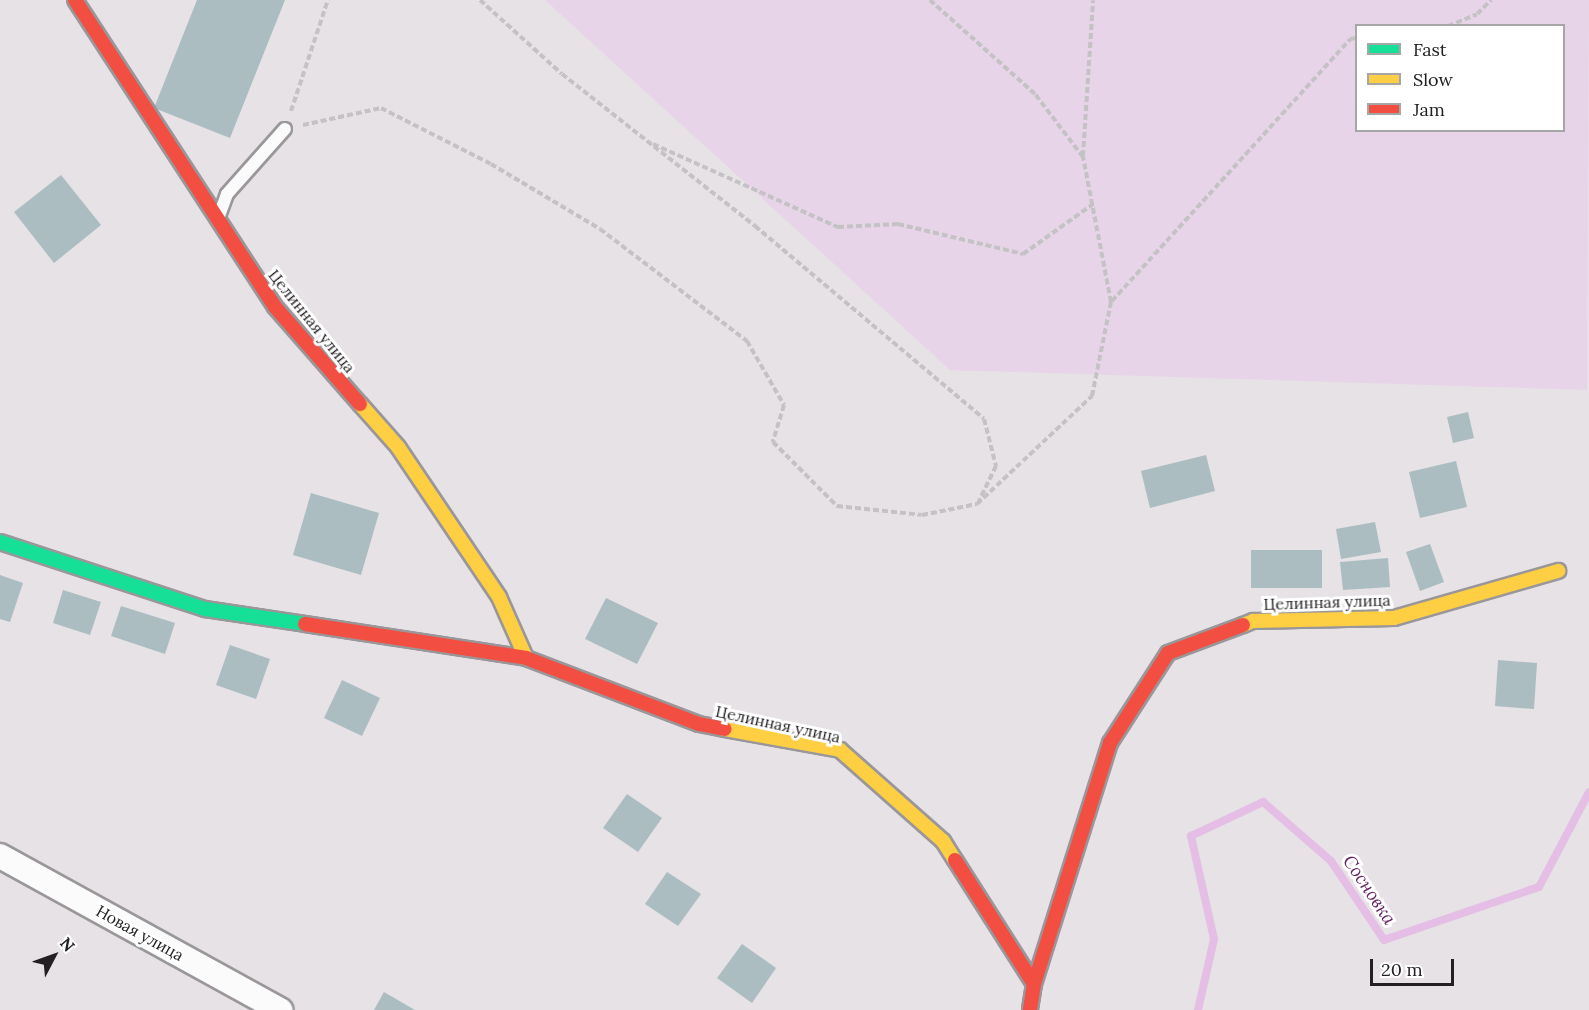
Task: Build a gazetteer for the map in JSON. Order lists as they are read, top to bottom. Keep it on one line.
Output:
{"streets":{"street":["Целинная улица","Новая улица"]},"water":["Сосновка"],"legend":["Fast","Slow","Jam"],"scale_bar":"20 m","north":"top right"}
